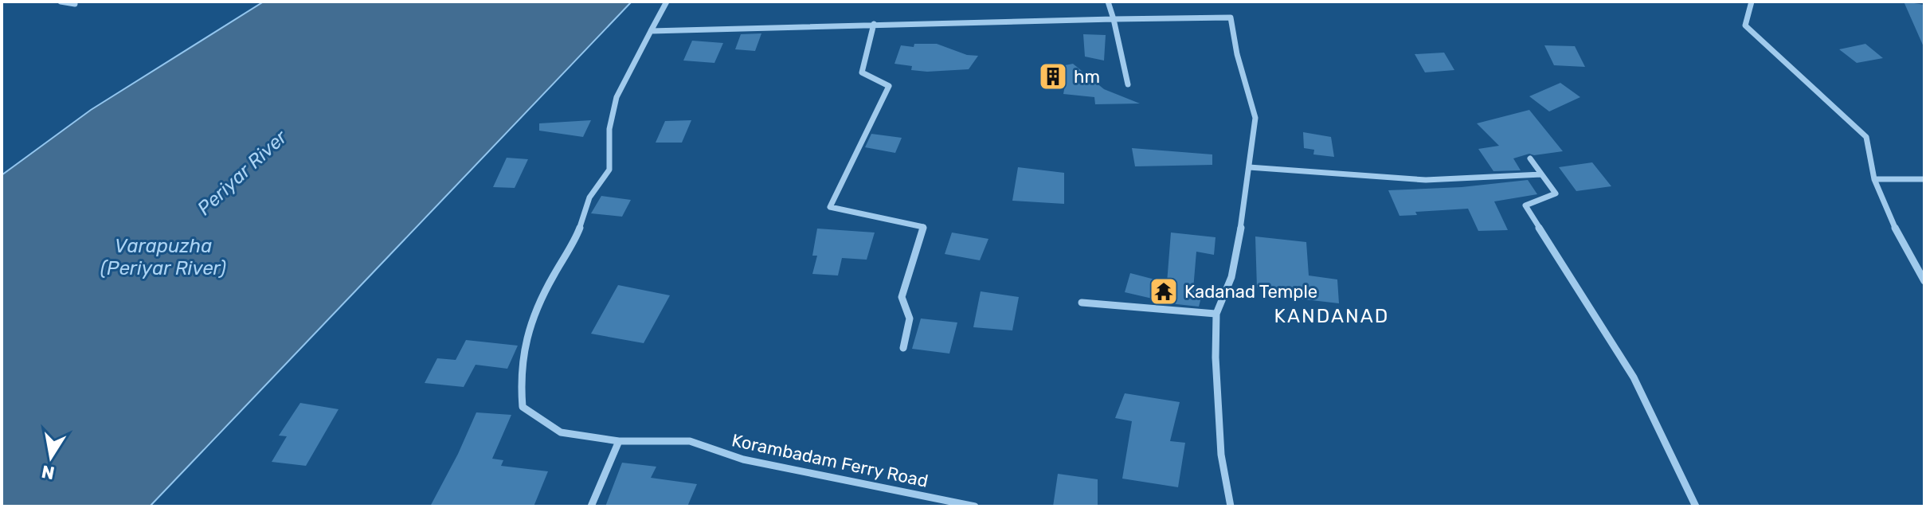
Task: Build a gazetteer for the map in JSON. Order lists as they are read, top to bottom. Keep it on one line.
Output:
{"streets":{"street":["Korambadam Ferry Road"]},"districts":["KANDANAD"],"water":["Periyar River","Varapuzha (Periyar River)"],"places":{"building":["hm"],"temple":["Kadanad Temple"]},"north":"bottom"}
